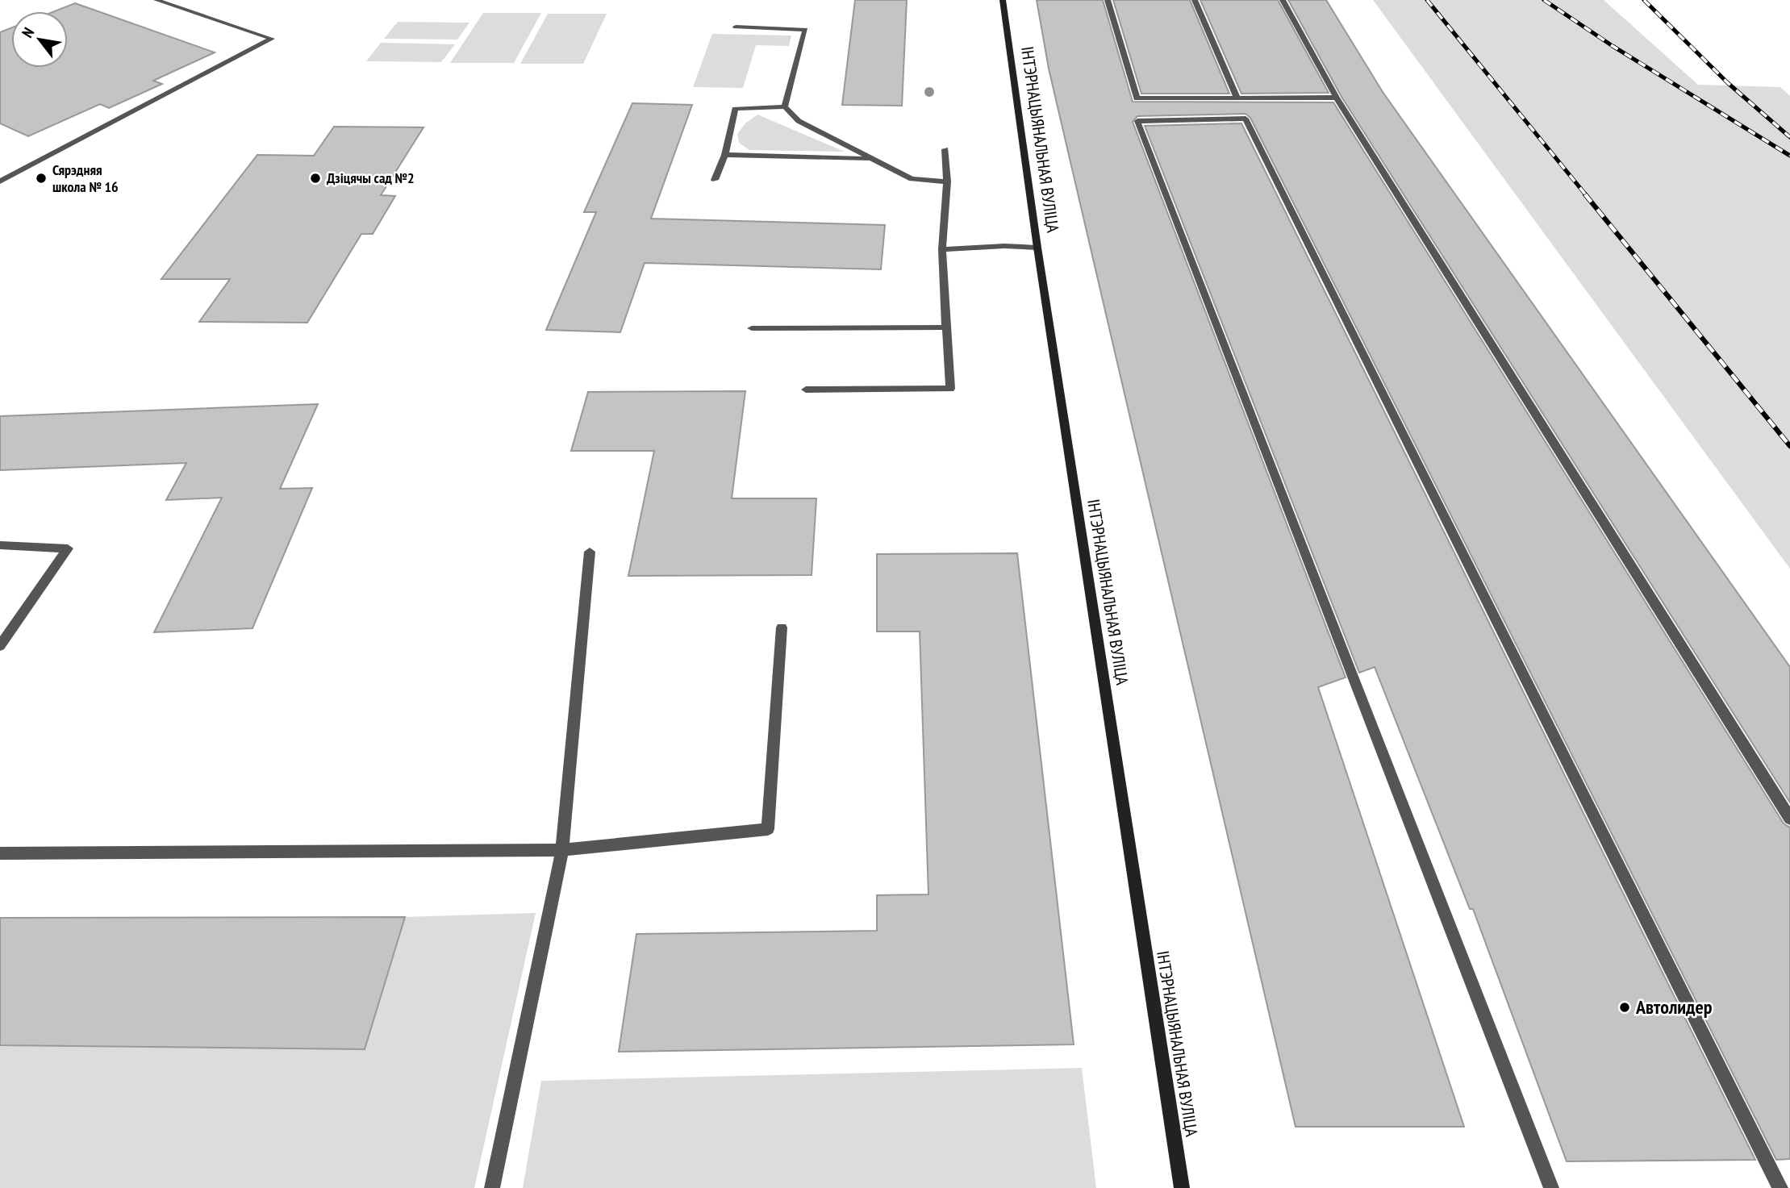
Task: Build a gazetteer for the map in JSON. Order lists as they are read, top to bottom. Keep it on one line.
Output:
{"streets":{"street":["ІНТЭРНАЦЫЯНАЛЬНАЯ ВУЛІЦА"]},"places":["Сярэдняя школа № 16","Дзіцячы сад №2","Автолидер"],"north":"top left"}
